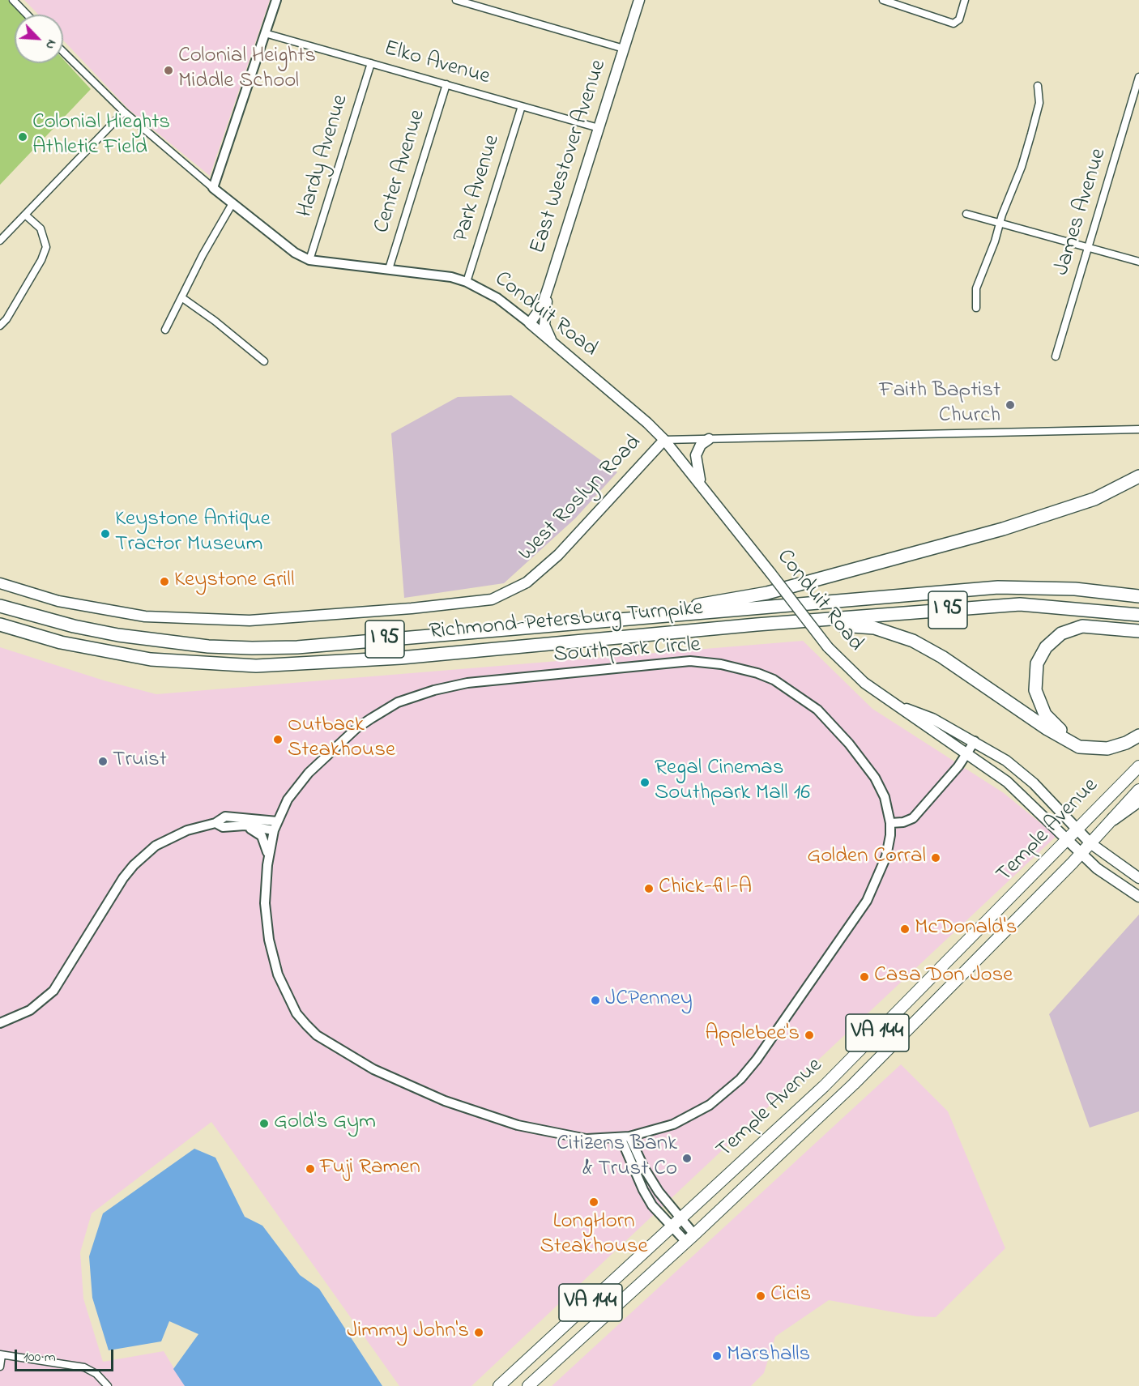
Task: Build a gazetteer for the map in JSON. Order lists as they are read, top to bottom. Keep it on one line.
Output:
{"streets":{"highway":["I 95","Richmond-Petersburg Turnpike"],"main road":["East Westover Avenue","Conduit Road","West Roslyn Road","Temple Avenue","VA 144"],"street":["Elko Avenue","Hardy Avenue","Center Avenue","Park Avenue","James Avenue","Southpark Circle"]},"crossings":[["Elko Avenue","Hardy Avenue"],["Elko Avenue","East Westover Avenue"],["Elko Avenue","Center Avenue"],["Elko Avenue","Park Avenue"],["Hardy Avenue","Conduit Road"],["East Westover Avenue","Conduit Road"],["Center Avenue","Conduit Road"],["Park Avenue","Conduit Road"],["Conduit Road","West Roslyn Road"],["Conduit Road","Temple Avenue"]],"places":["Colonial Heights Middle School","Colonial Hieghts Athletic Field","Faith Baptist Church","Keystone Antique Tractor Museum","Keystone Grill","Outback Steakhouse","Truist","Regal Cinemas Southpark Mall 16","Golden Corral","Chick-fil-A","McDonald's","Casa Don Jose","JCPenney","Applebee's","Gold's Gym","Citizens Bank & Trust Co","Fuji Ramen","LongHorn Steakhouse","Cicis","Jimmy John's","Marshalls"],"scale_bar":"100 m","north":"bottom right"}
